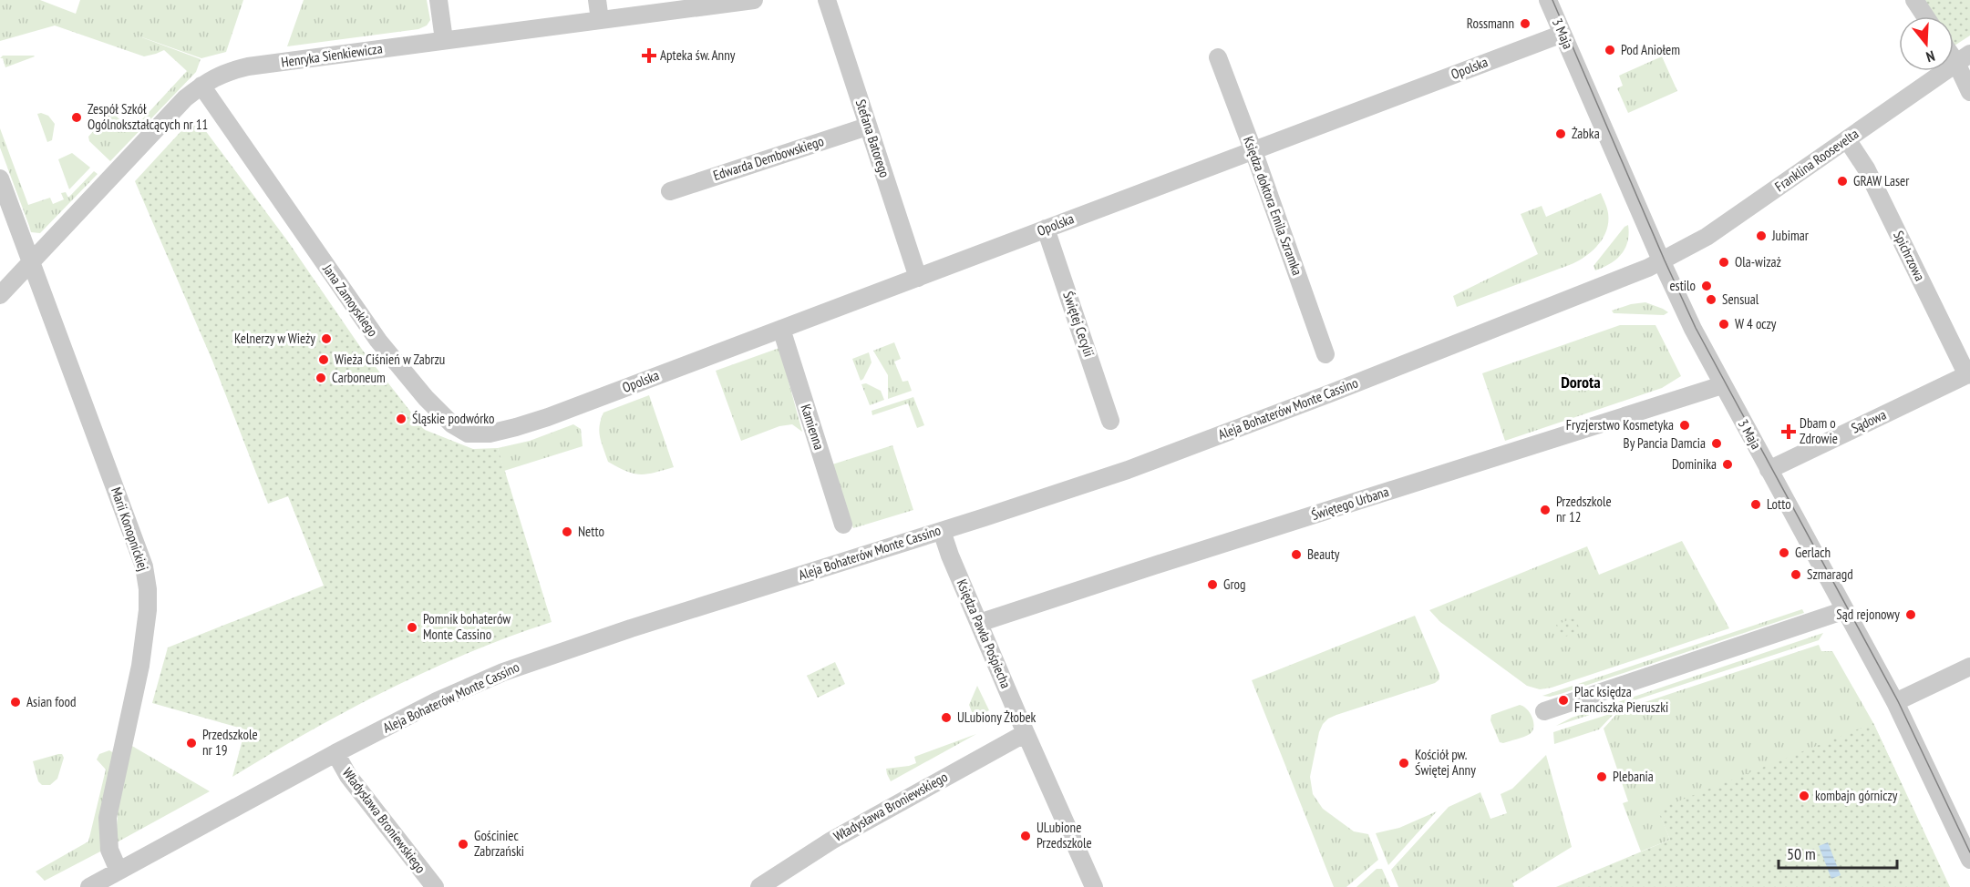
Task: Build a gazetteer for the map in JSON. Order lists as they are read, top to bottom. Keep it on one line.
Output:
{"streets":{"street":["3 Maja","Henryka Sienkiewicza","Opolska","Stefana Batorego","Edwarda Dembowskiego","Franklina Roosevelta","Księdza doktora Emila Szramka","Spichrzowa","Jana Zamoyskiego","Świętej Cecylii","Aleja Bohaterów Monte Cassino","Sądowa","Kamienna","Świętego Urbana","Marii Konopnickiej","Księdza Pawła Pośpiecha","Władysława Broniewskiego"]},"crossings":[["3 Maja","Opolska"],["3 Maja","Franklina Roosevelta"],["3 Maja","Aleja Bohaterów Monte Cassino"],["3 Maja","Sądowa"],["3 Maja","Świętego Urbana"],["Henryka Sienkiewicza","Jana Zamoyskiego"],["Henryka Sienkiewicza","Marii Konopnickiej"],["Opolska","Stefana Batorego"],["Opolska","Księdza doktora Emila Szramka"],["Opolska","Jana Zamoyskiego"],["Opolska","Świętej Cecylii"],["Opolska","Kamienna"],["Stefana Batorego","Edwarda Dembowskiego"],["Franklina Roosevelta","Spichrzowa"],["Franklina Roosevelta","Aleja Bohaterów Monte Cassino"],["Spichrzowa","Sądowa"],["Aleja Bohaterów Monte Cassino","Marii Konopnickiej"],["Aleja Bohaterów Monte Cassino","Księdza Pawła Pośpiecha"],["Aleja Bohaterów Monte Cassino","Władysława Broniewskiego"],["Świętego Urbana","Księdza Pawła Pośpiecha"],["Księdza Pawła Pośpiecha","Władysława Broniewskiego"]],"districts":["Dorota"],"places":{"other":["Rossmann","Pod Aniołem","Zespół Szkół Ogólnokształcących nr 11","Żabka","GRAW Laser","Jubimar","Ola-wizaż","estilo","Sensual","W 4 oczy","Kelnerzy w Wieży","Wieża Ciśnień w Zabrzu","Carboneum","Śląskie podwórko","Fryzjerstwo Kosmetyka","By Pancia Damcia","Dominika","Lotto","Przedszkole nr 12","Netto","Gerlach","Beauty","Szmaragd","Grog","Sąd rejonowy","Pomnik bohaterów Monte Cassino","Plac księdza Franciszka Pieruszki","Asian food","ULubiony Żłobek","Przedszkole nr 19","Kościół pw. Świętej Anny","Plebania","kombajn górniczy","ULubione Przedszkole","Gościniec Zabrzański"],"health":["Apteka św. Anny","Dbam o Zdrowie"]},"scale_bar":"50 m","north":"bottom"}
